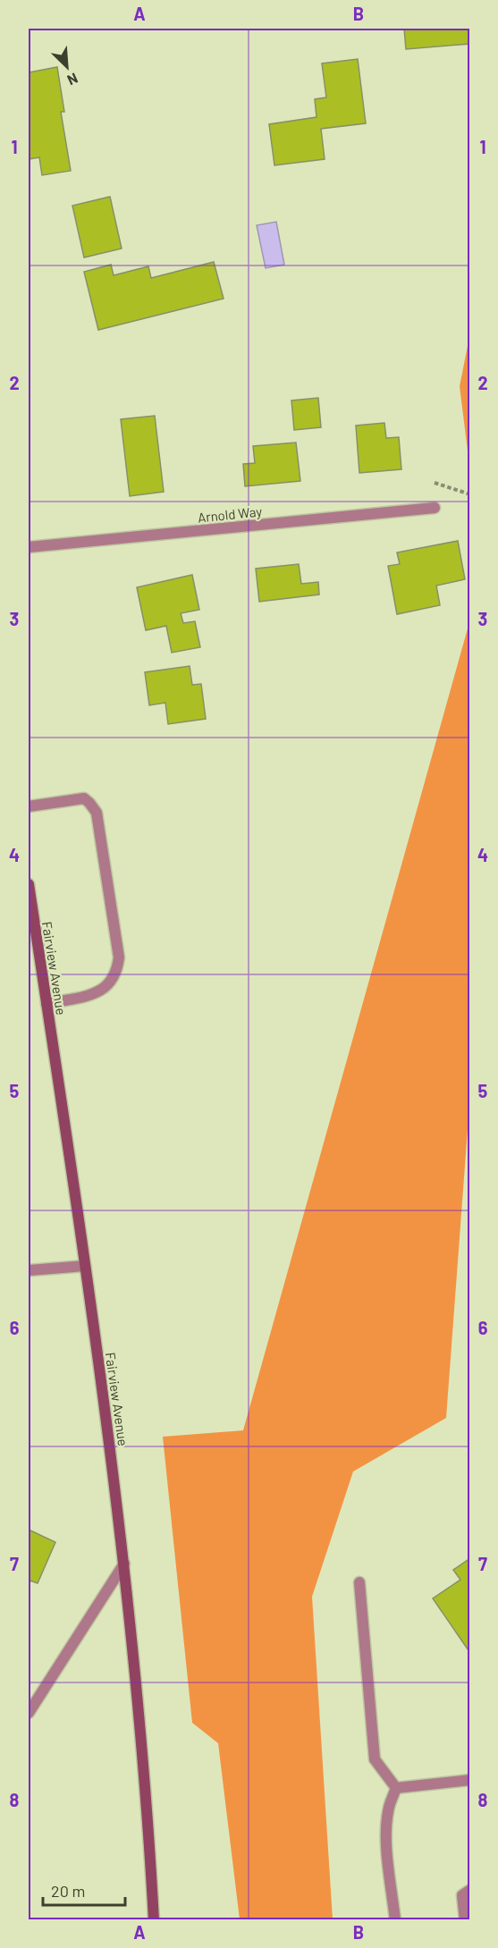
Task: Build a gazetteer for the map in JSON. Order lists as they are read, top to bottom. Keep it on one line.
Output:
{"streets":{"main road":["Fairview Avenue"],"street":["Arnold Way"]},"scale_bar":"20 m","north":"bottom right","grid":{"columns":["A","B"],"rows":["1","2","3","4","5","6","7","8"]}}
